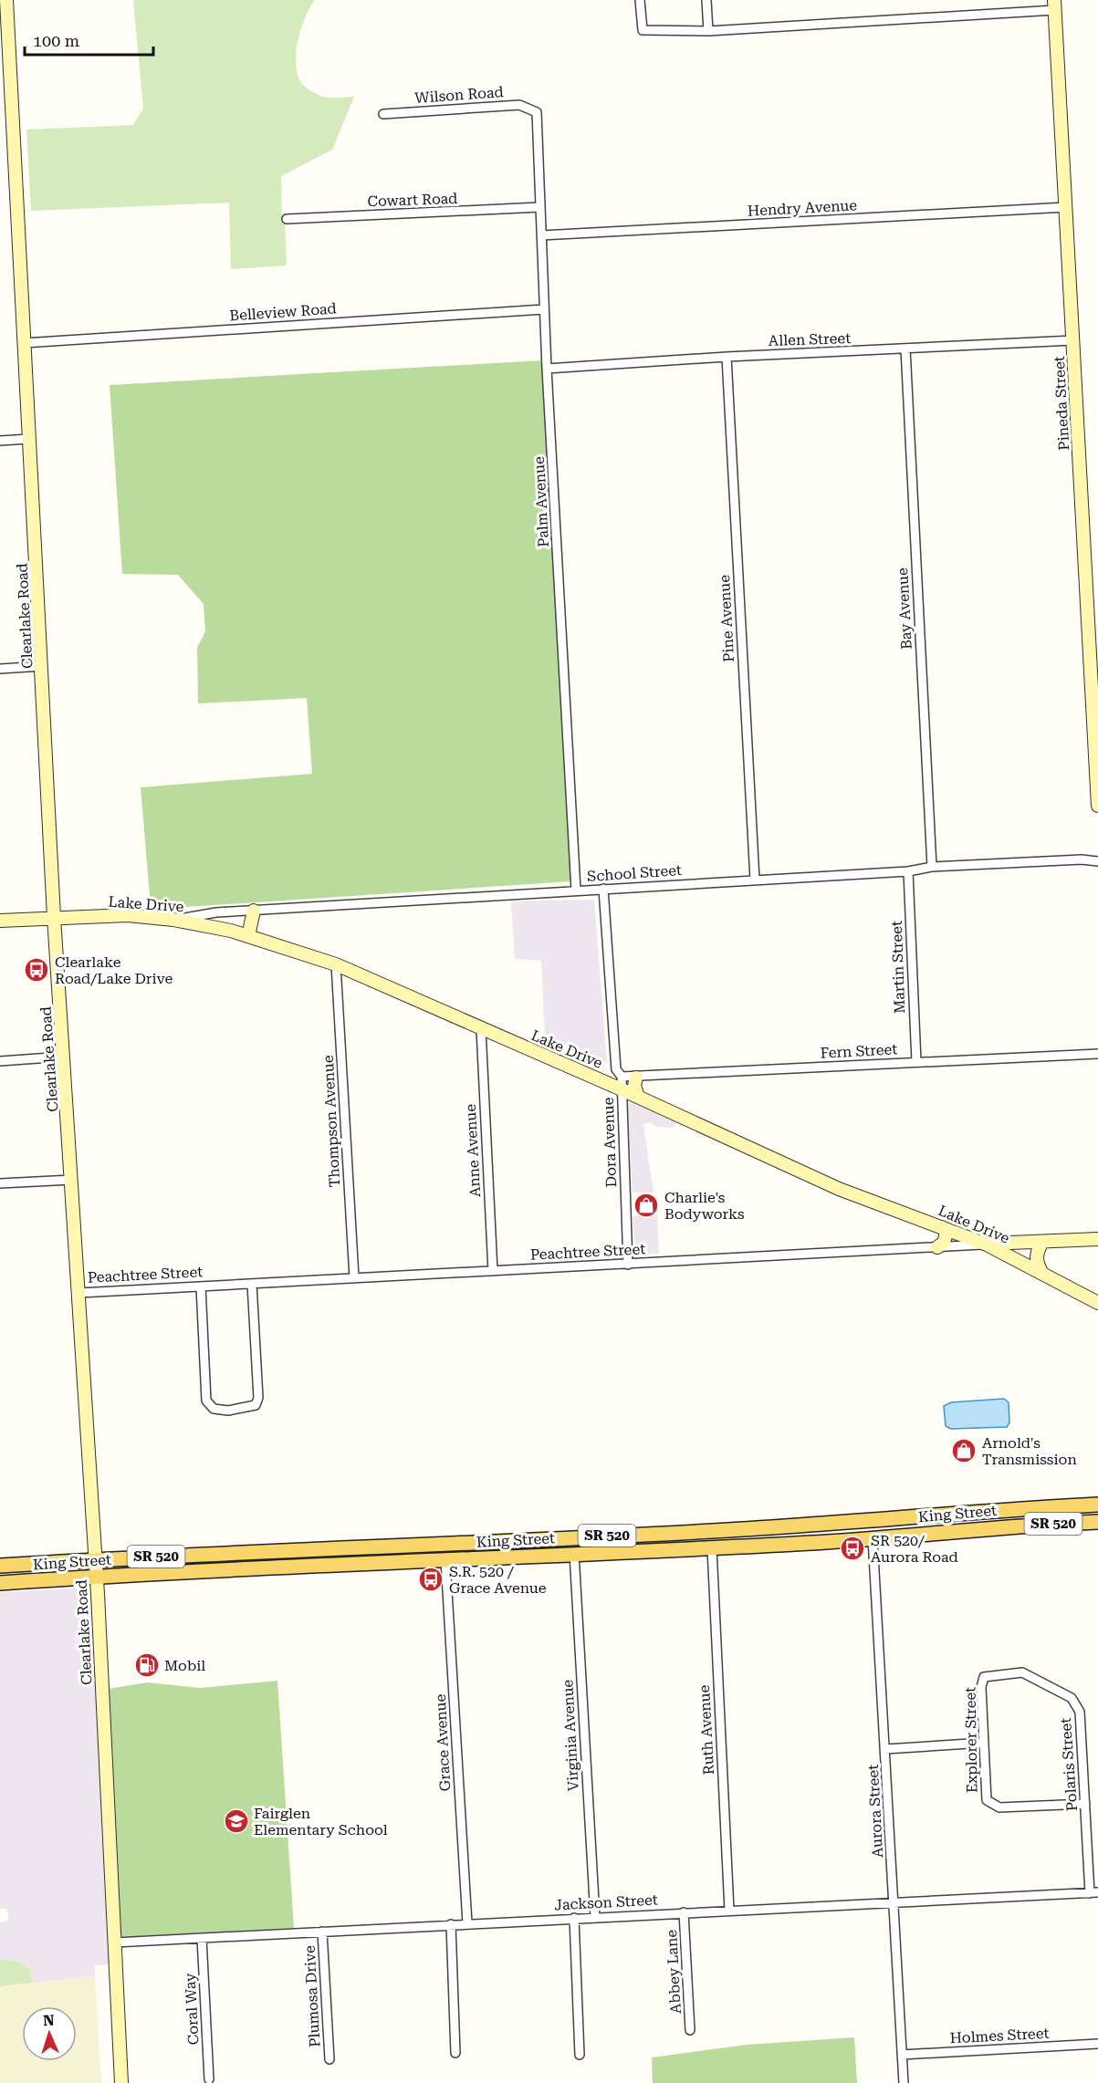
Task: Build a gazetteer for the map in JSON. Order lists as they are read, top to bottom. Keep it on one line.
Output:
{"streets":{"main road":["King Street","SR 520"],"street":["Wilson Road","Cowart Road","Hendry Avenue","Belleview Road","Allen Street","Pineda Street","Palm Avenue","Bay Avenue","Clearlake Road","Pine Avenue","School Street","Lake Drive","Martin Street","Fern Street","Thompson Avenue","Dora Avenue","Anne Avenue","Peachtree Street","Ruth Avenue","Virginia Avenue","Explorer Street","Grace Avenue","Polaris Street","Aurora Street","Jackson Street","Abbey Lane","Plumosa Drive","Coral Way","Holmes Street"]},"crossings":[["Wilson Road","Palm Avenue"],["Cowart Road","Palm Avenue"],["Hendry Avenue","Pineda Street"],["Hendry Avenue","Palm Avenue"],["Belleview Road","Palm Avenue"],["Belleview Road","Clearlake Road"],["Allen Street","Pineda Street"],["Allen Street","Palm Avenue"],["Allen Street","Bay Avenue"],["Allen Street","Pine Avenue"],["Palm Avenue","School Street"],["Bay Avenue","School Street"],["Clearlake Road","Lake Drive"],["Clearlake Road","Peachtree Street"],["Clearlake Road","King Street"],["Clearlake Road","Jackson Street"],["Pine Avenue","School Street"],["School Street","Lake Drive"],["School Street","Martin Street"],["School Street","Dora Avenue"],["Lake Drive","Fern Street"],["Lake Drive","Thompson Avenue"],["Lake Drive","Dora Avenue"],["Lake Drive","Anne Avenue"],["Lake Drive","Peachtree Street"],["Martin Street","Fern Street"],["Fern Street","Dora Avenue"],["Thompson Avenue","Peachtree Street"],["Dora Avenue","Peachtree Street"],["Anne Avenue","Peachtree Street"],["King Street","Ruth Avenue"],["King Street","Virginia Avenue"],["King Street","Grace Avenue"],["King Street","Aurora Street"],["Ruth Avenue","Jackson Street"],["Virginia Avenue","Jackson Street"],["Explorer Street","Polaris Street"],["Grace Avenue","Jackson Street"],["Polaris Street","Jackson Street"],["Aurora Street","Jackson Street"],["Aurora Street","Holmes Street"],["Jackson Street","Abbey Lane"],["Jackson Street","Plumosa Drive"],["Jackson Street","Coral Way"]],"places":{"bus stop":["Clearlake Road/Lake Drive","SR 520/ Aurora Road","S.R. 520 / Grace Avenue"],"shop":["Charlie's Bodyworks","Arnold's Transmission"],"fuel station":["Mobil"],"school or university":["Fairglen Elementary School"]},"scale_bar":"100 m","north":"top"}
